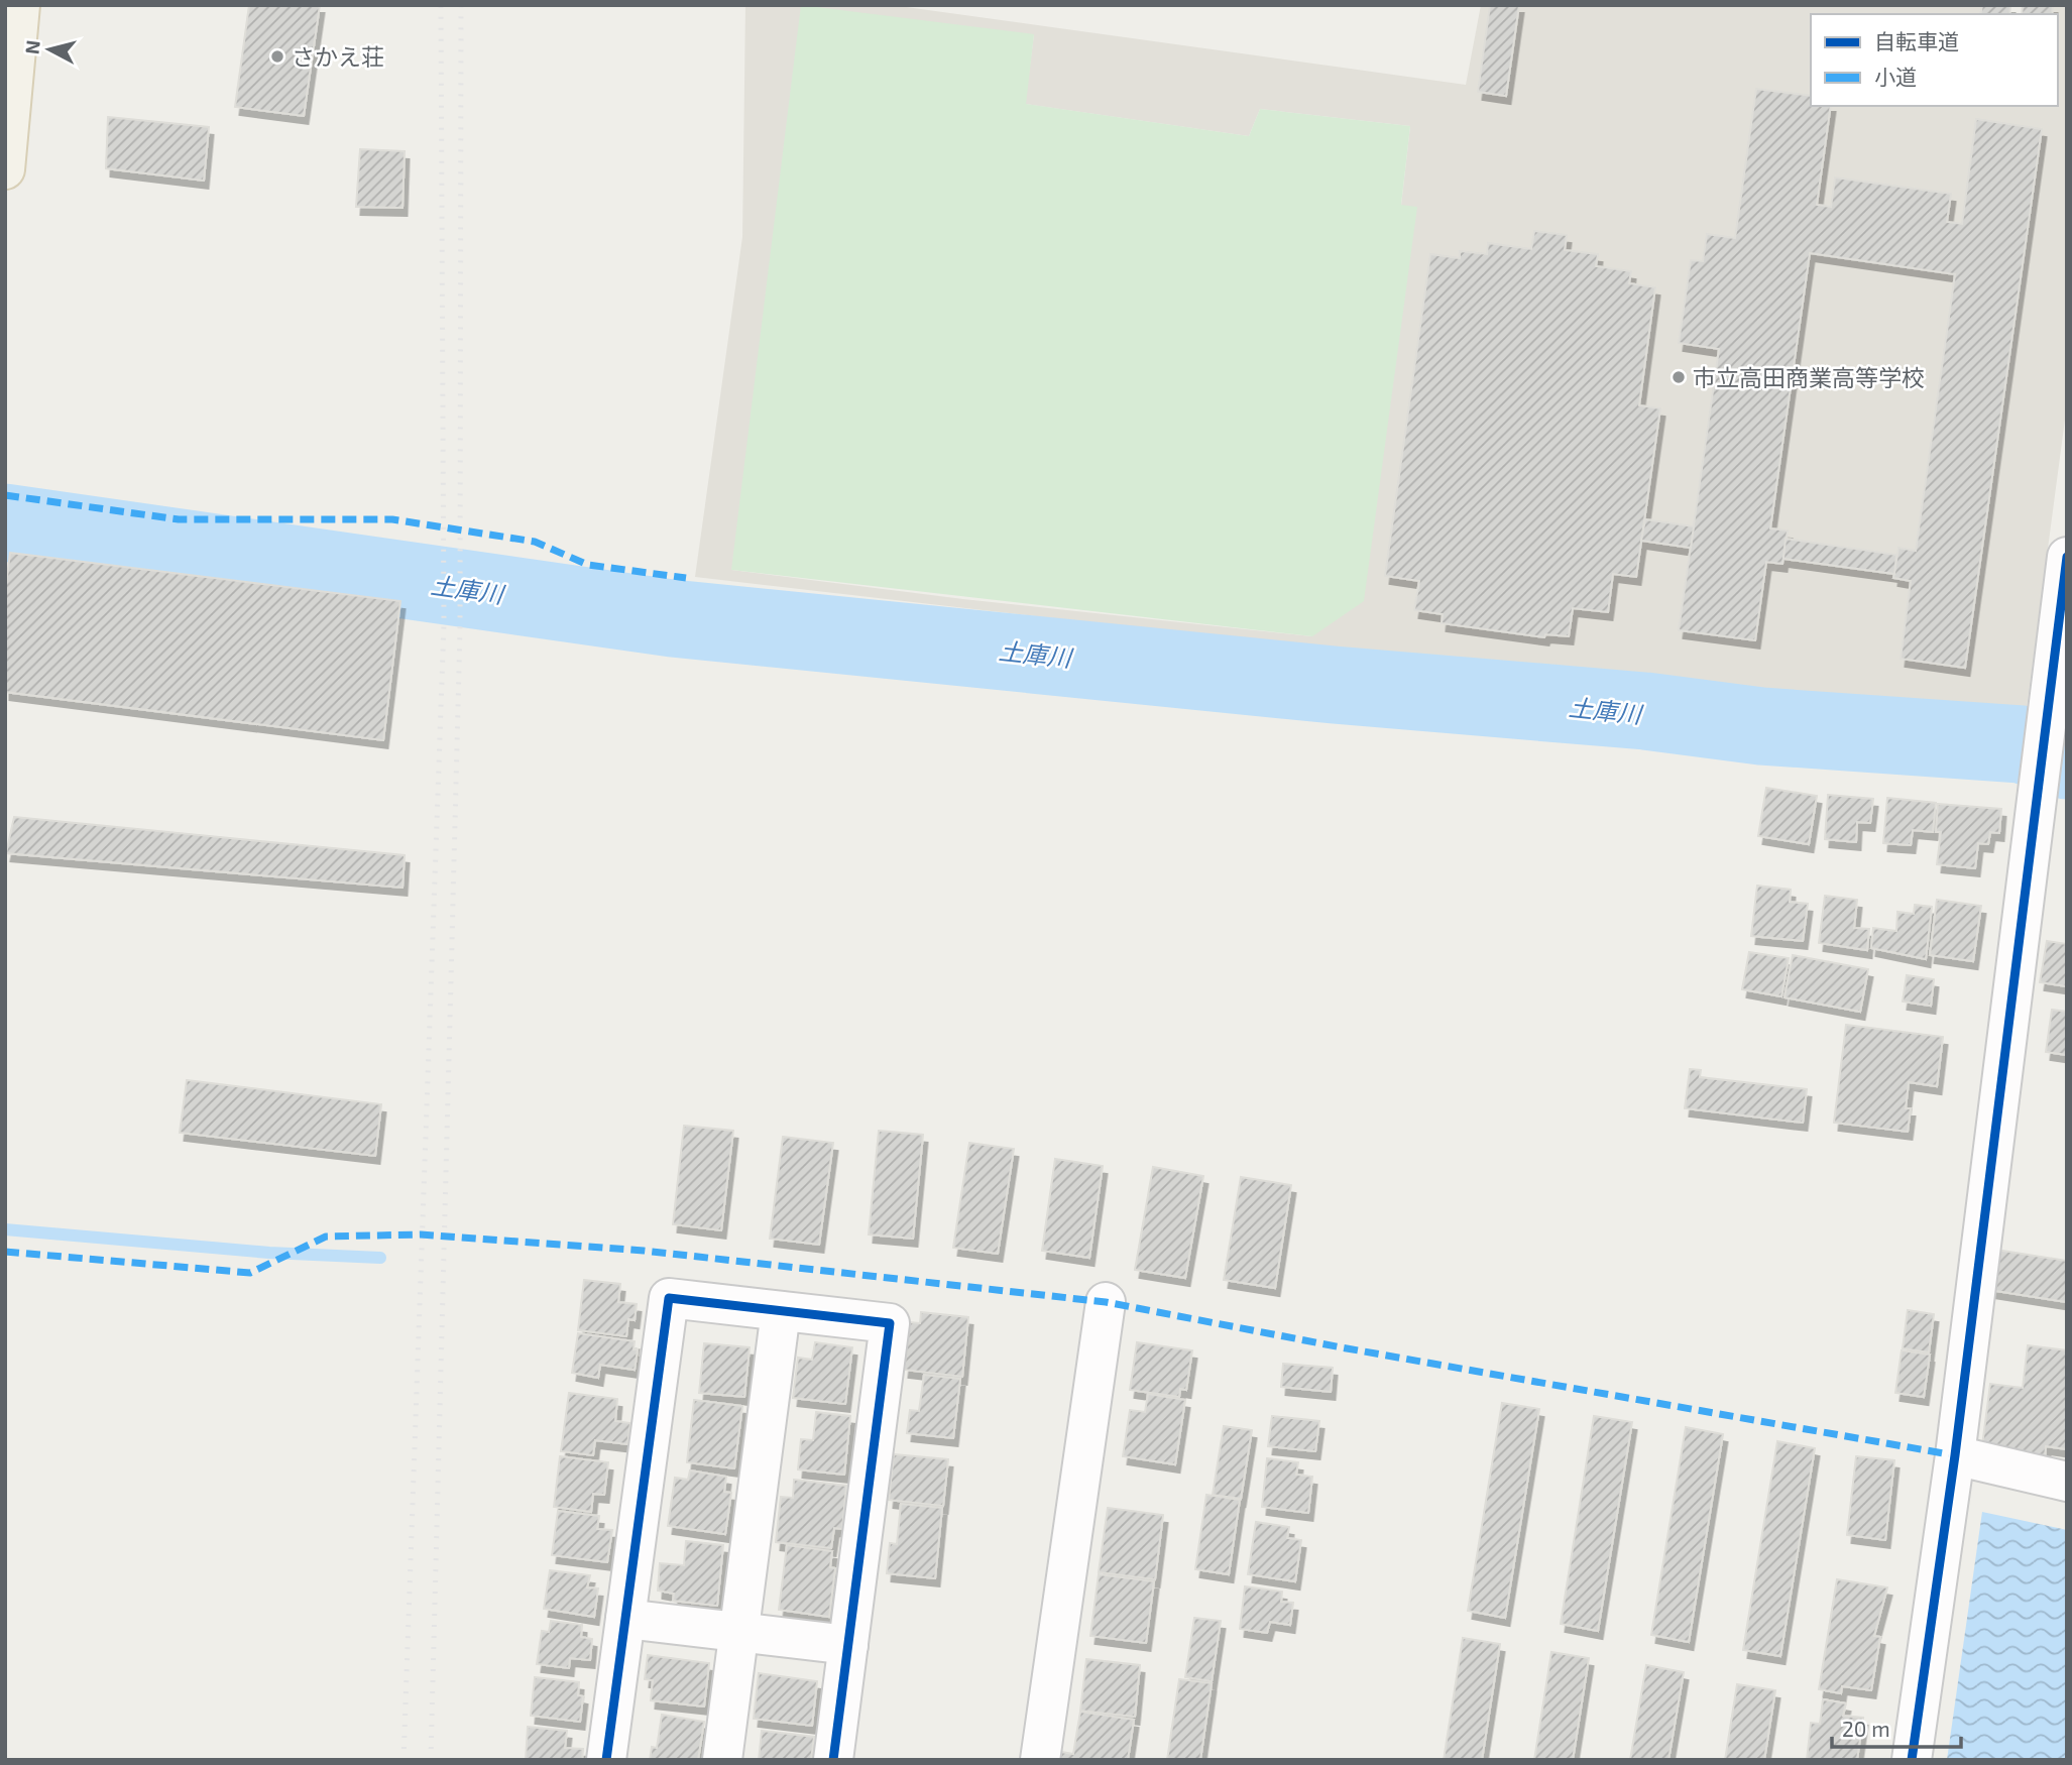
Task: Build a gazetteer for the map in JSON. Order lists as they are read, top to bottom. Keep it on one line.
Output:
{"water":["土庫川"],"places":["さかえ荘","市立高田商業高等学校"],"legend":["自転車道","小道"],"scale_bar":"20 m","north":"left"}
